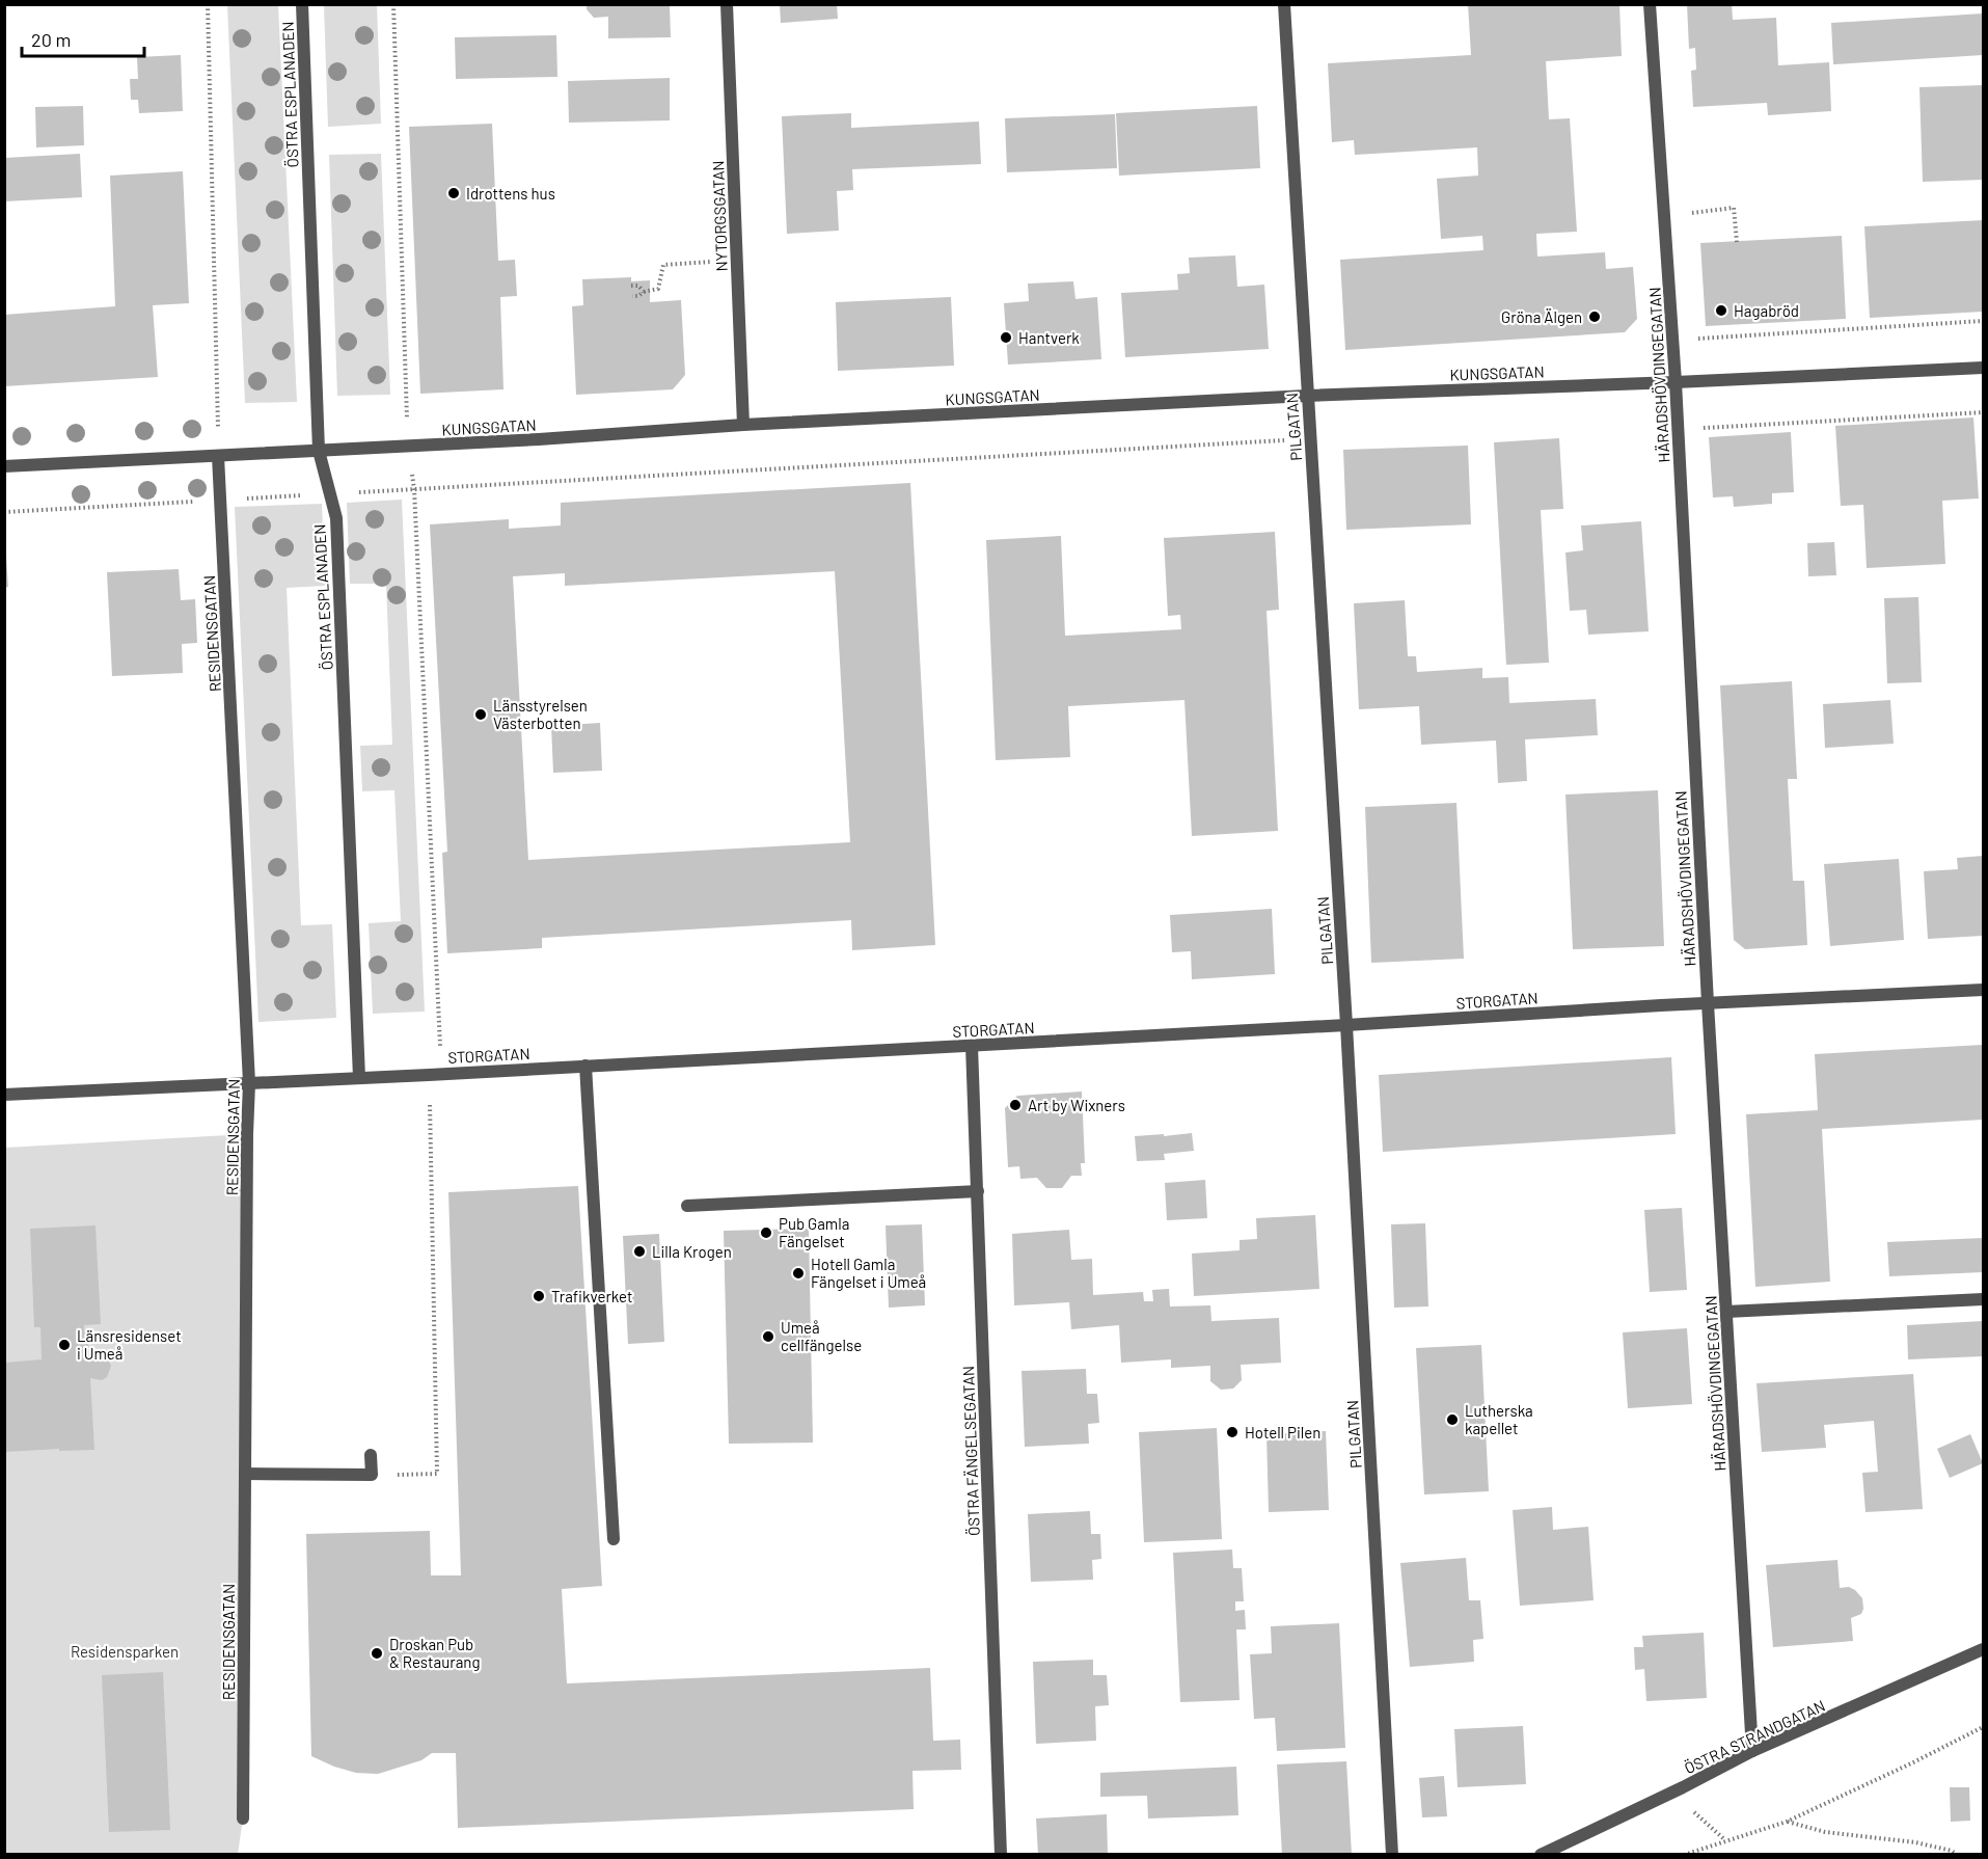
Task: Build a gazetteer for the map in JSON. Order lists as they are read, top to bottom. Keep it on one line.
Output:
{"streets":{"street":["ÖSTRA ESPLANADEN","NYTORGSGATAN","KUNGSGATAN","HÄRADSHÖVDINGEGATAN","PILGATAN","RESIDENSGATAN","STORGATAN","ÖSTRA FÄNGELSEGATAN","ÖSTRA STRANDGATAN"]},"crossings":[["ÖSTRA ESPLANADEN","KUNGSGATAN"],["ÖSTRA ESPLANADEN","STORGATAN"],["NYTORGSGATAN","KUNGSGATAN"],["KUNGSGATAN","HÄRADSHÖVDINGEGATAN"],["KUNGSGATAN","PILGATAN"],["KUNGSGATAN","RESIDENSGATAN"],["HÄRADSHÖVDINGEGATAN","STORGATAN"],["HÄRADSHÖVDINGEGATAN","ÖSTRA STRANDGATAN"],["PILGATAN","STORGATAN"],["RESIDENSGATAN","STORGATAN"],["STORGATAN","ÖSTRA FÄNGELSEGATAN"]],"parks":["Residensparken"],"places":["Idrottens hus","Hagabröd","Gröna Älgen","Hantverk","Länsstyrelsen Västerbotten","Art by Wixners","Pub Gamla Fängelset","Lilla Krogen","Hotell Gamla Fängelset i Umeå","Trafikverket","Umeå cellfängelse","Länsresidenset i Umeå","Lutherska kapellet","Hotell Pilen","Droskan Pub & Restaurang"],"scale_bar":"20 m"}
